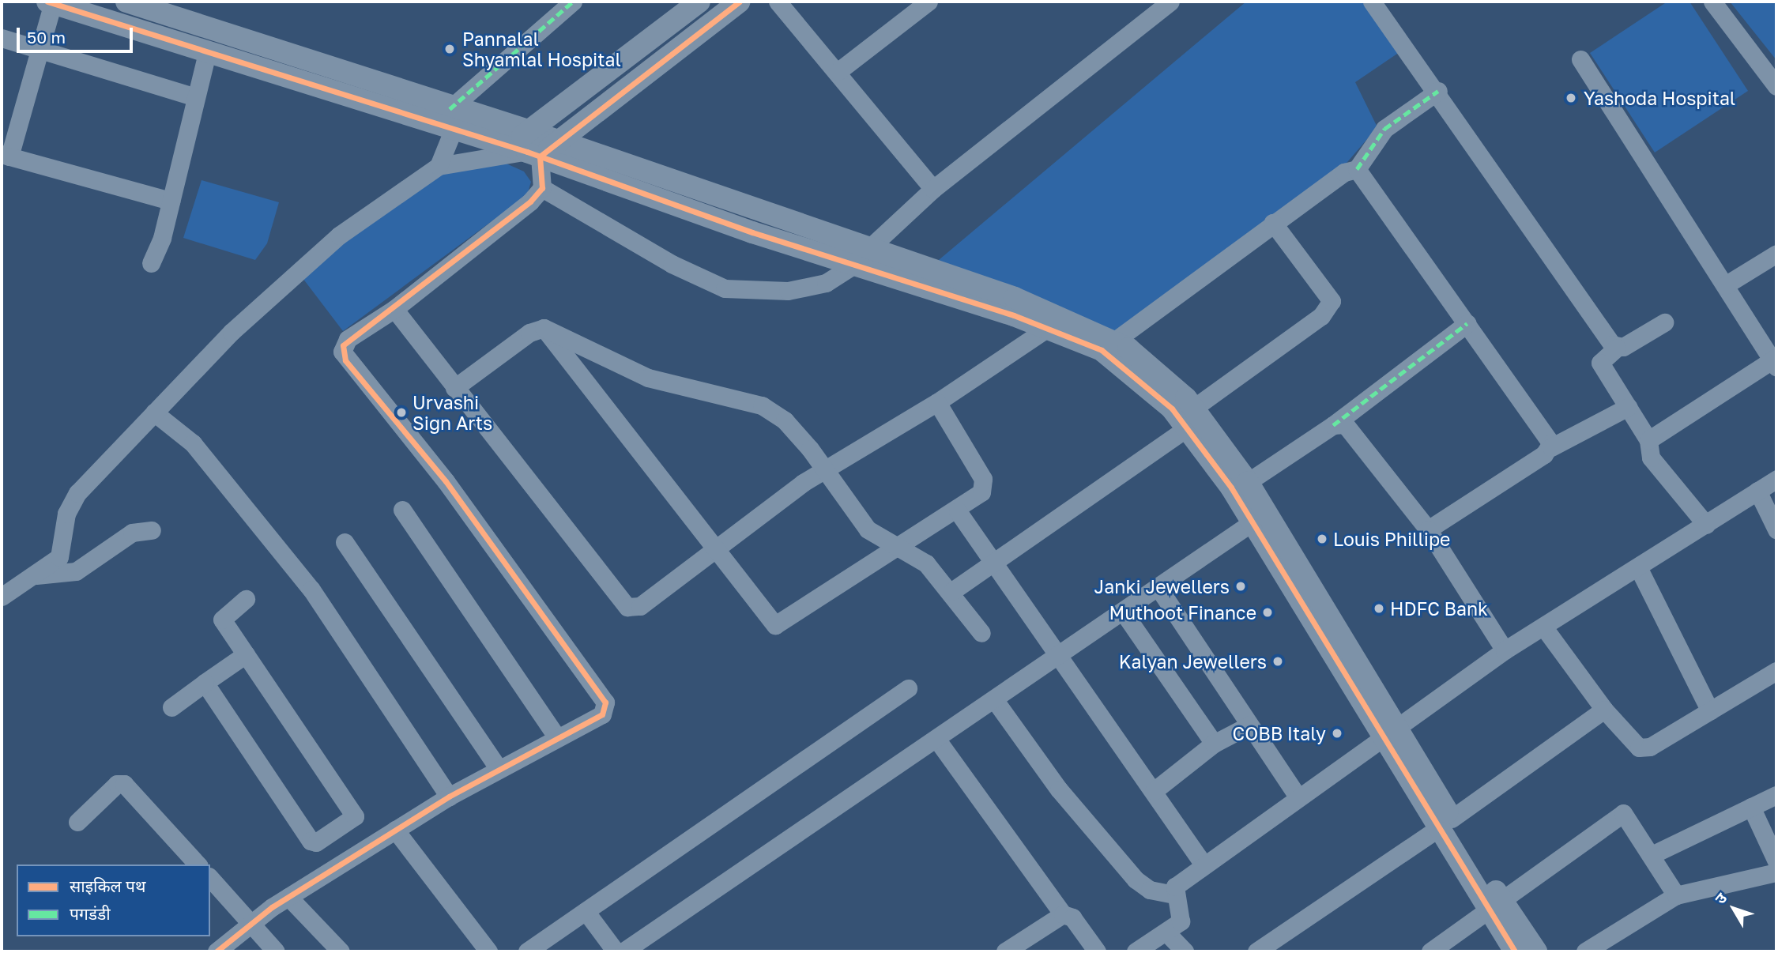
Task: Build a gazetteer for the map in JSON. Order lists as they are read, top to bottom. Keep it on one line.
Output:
{"places":["Pannalal Shyamlal Hospital","Yashoda Hospital","Urvashi Sign Arts","Louis Phillipe","Janki Jewellers","HDFC Bank","Muthoot Finance","Kalyan Jewellers","COBB Italy"],"legend":["साइकिल पथ","पगडंडी"],"scale_bar":"50 m","north":"top left"}
